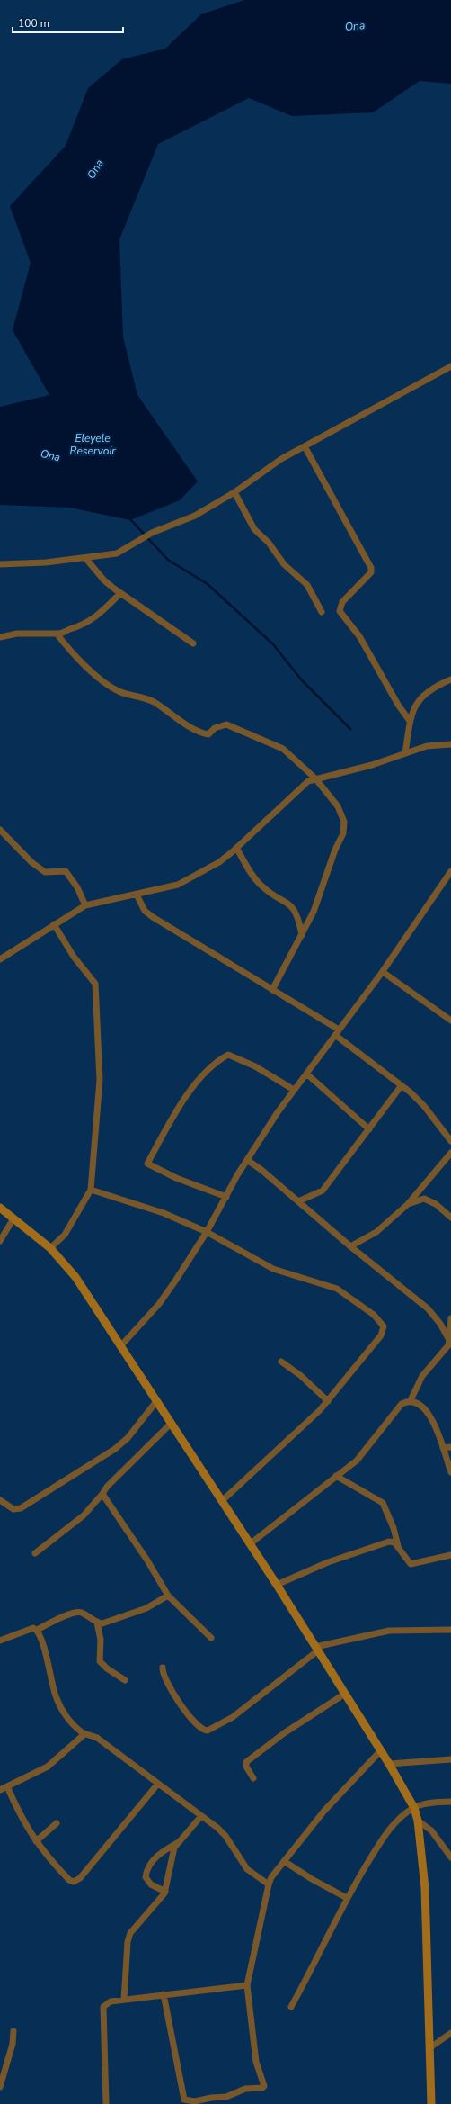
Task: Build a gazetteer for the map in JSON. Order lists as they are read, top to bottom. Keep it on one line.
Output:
{"water":["Ona","Eleyele Reservoir"],"scale_bar":"100 m"}
